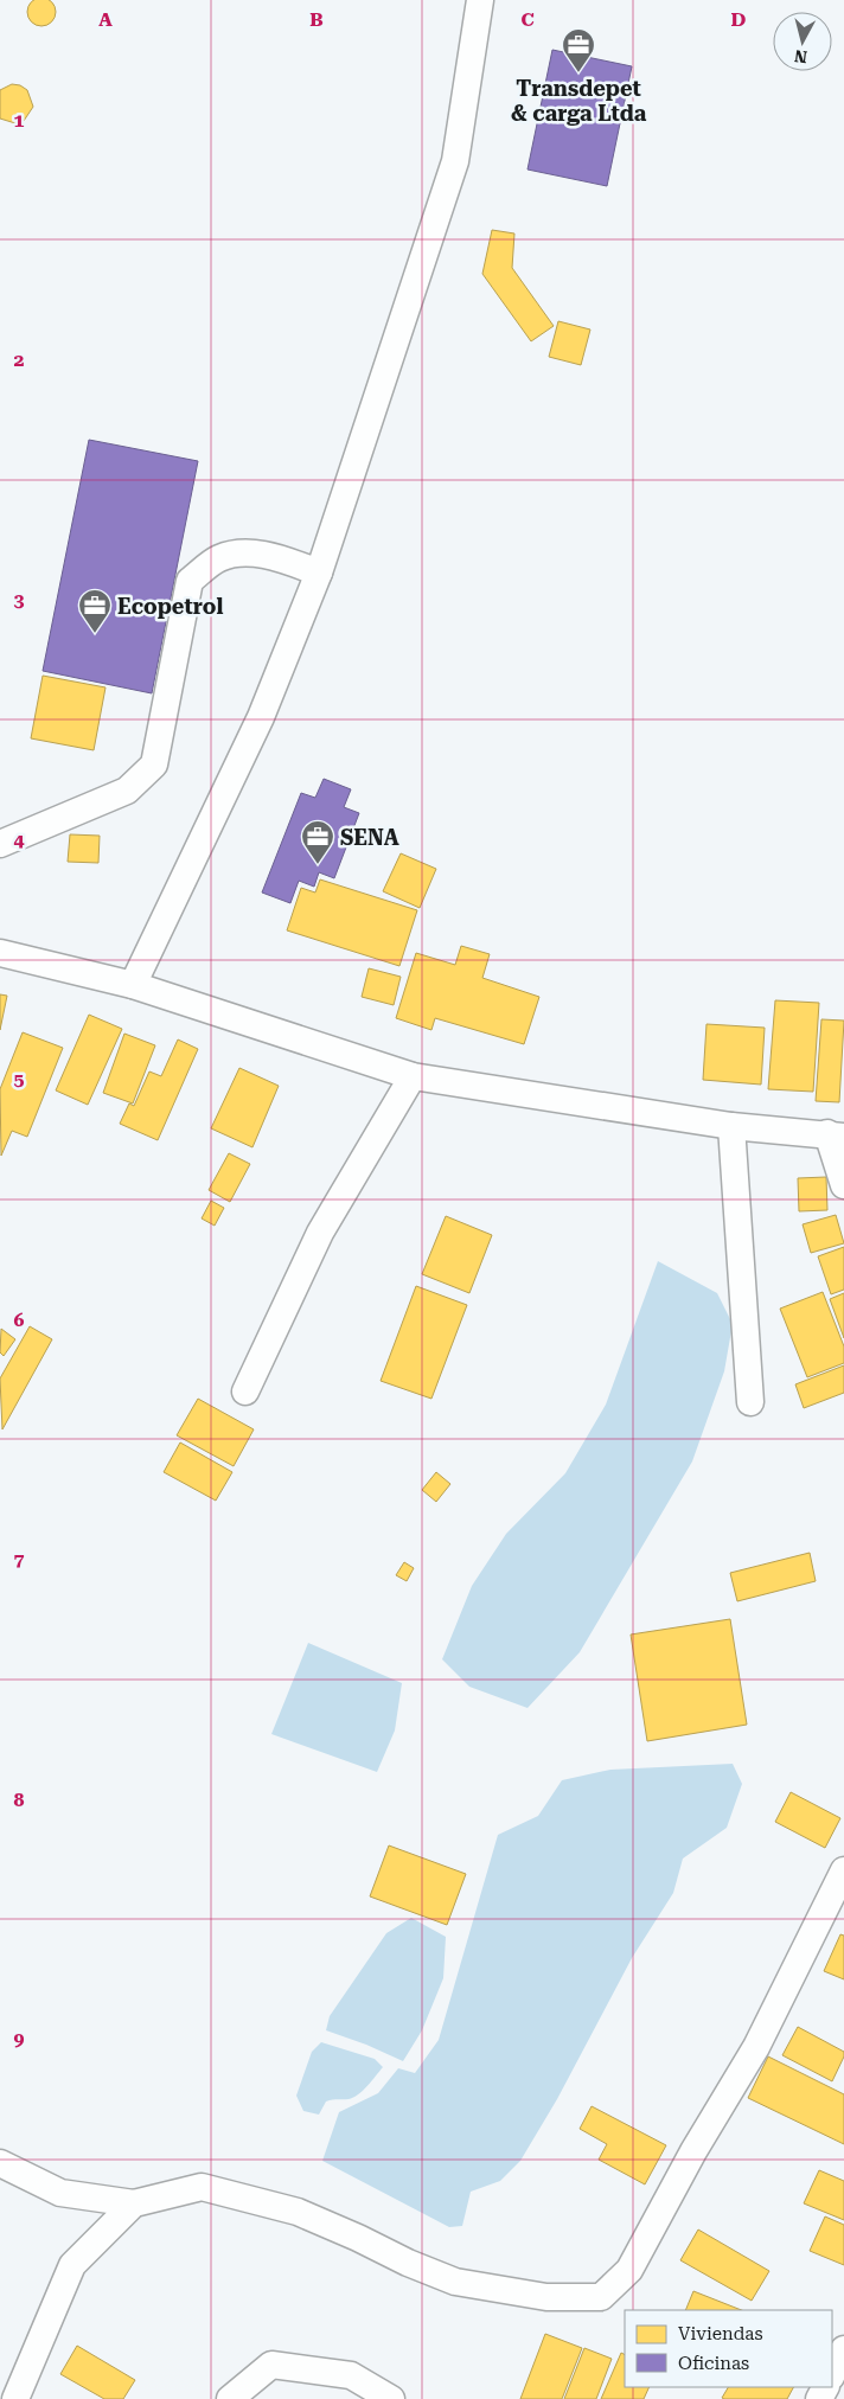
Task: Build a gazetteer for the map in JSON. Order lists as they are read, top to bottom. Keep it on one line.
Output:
{"places":{"office":["Transdepet & carga Ltda","Ecopetrol","SENA"]},"legend":["Viviendas","Oficinas"],"north":"bottom","grid":{"columns":["A","B","C","D"],"rows":["1","2","3","4","5","6","7","8","9"]}}
